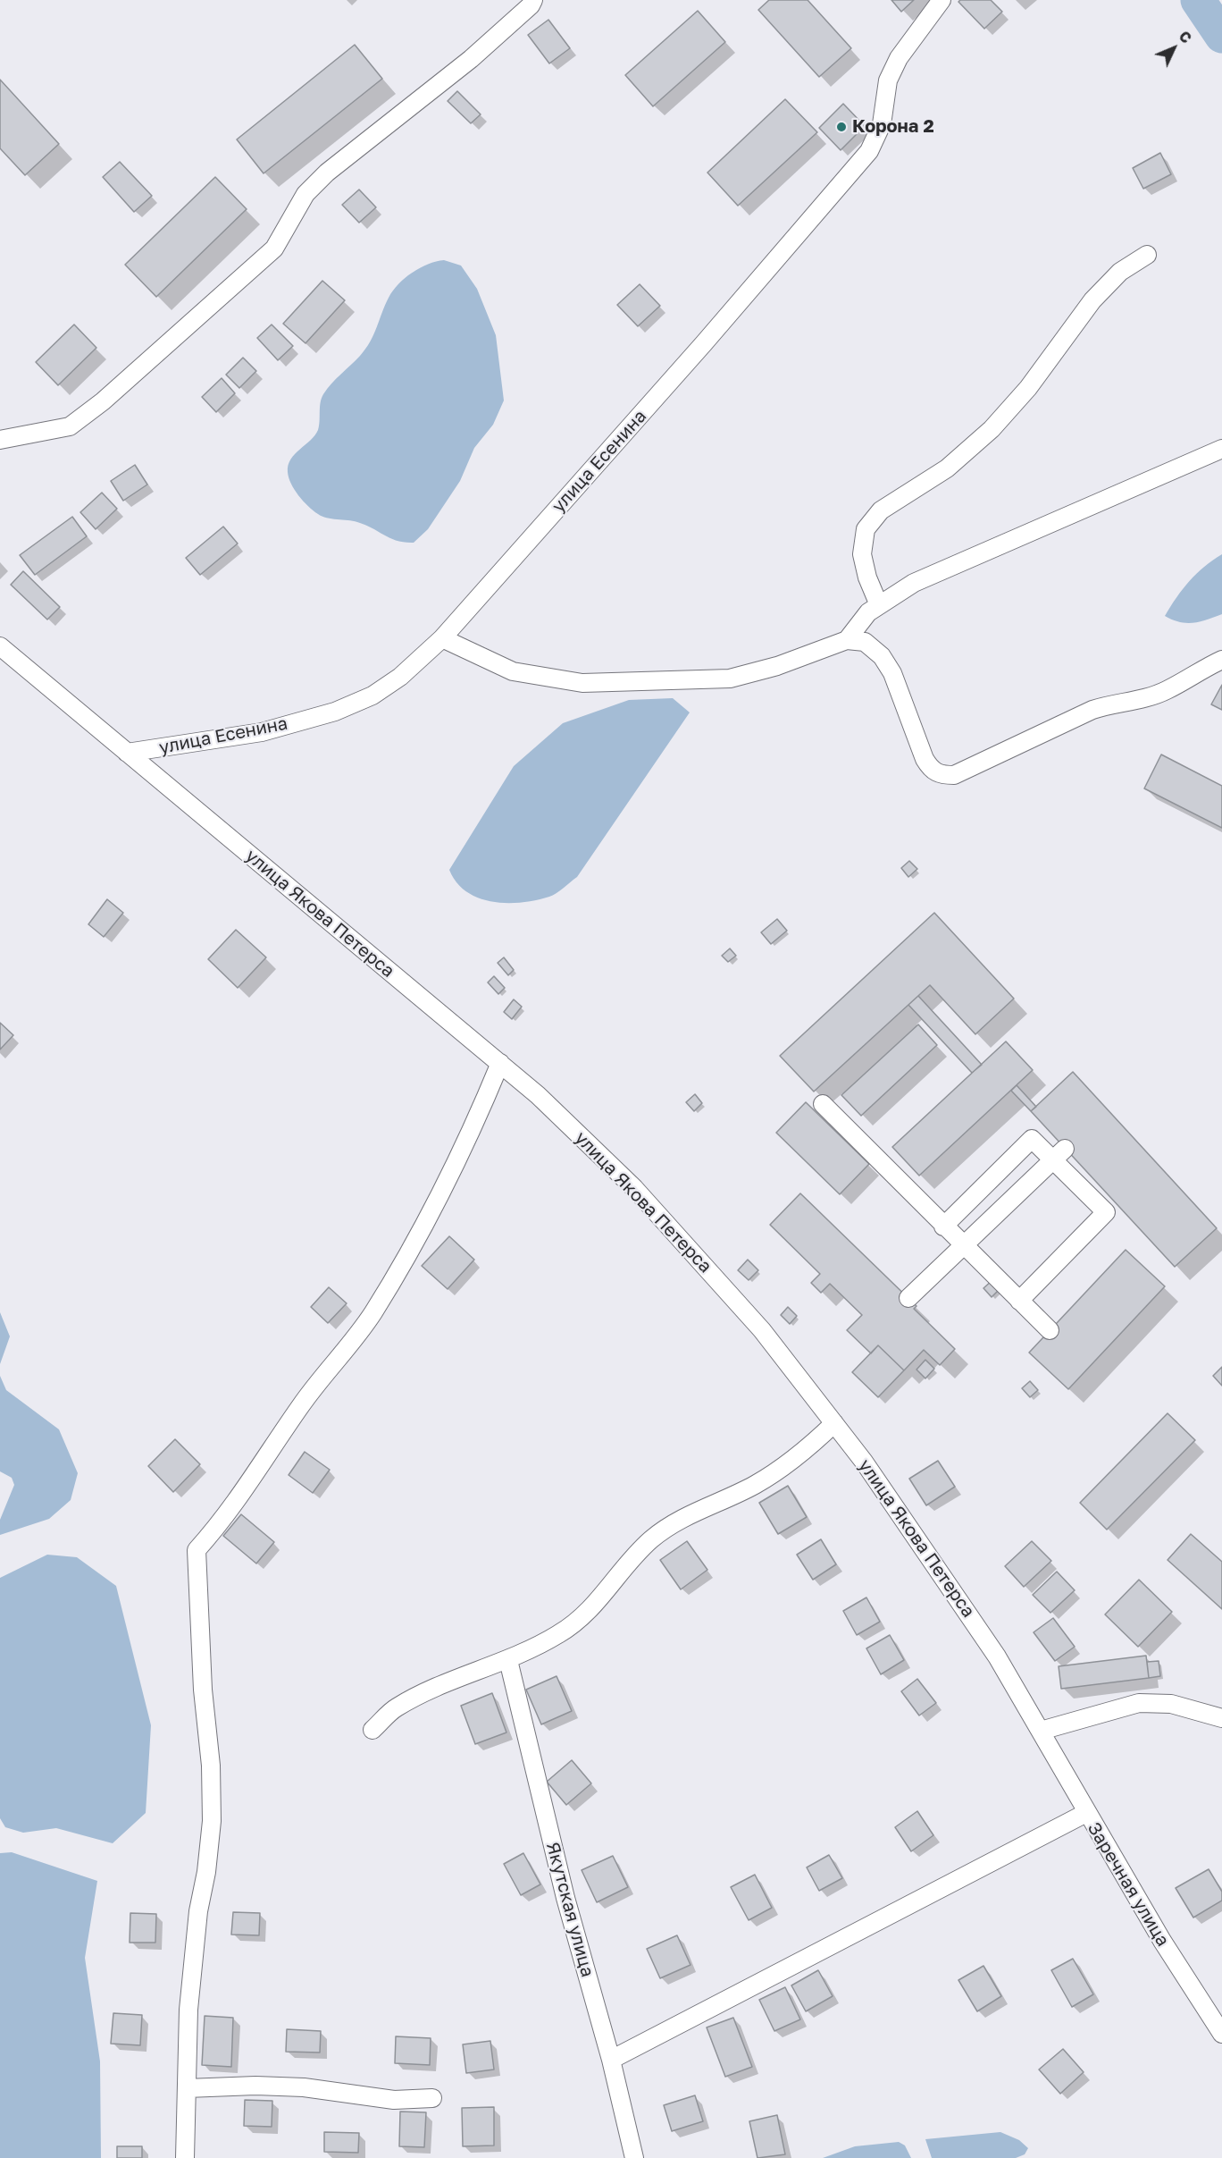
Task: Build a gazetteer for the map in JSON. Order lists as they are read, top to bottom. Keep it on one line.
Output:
{"streets":{"street":["улица Есенина","улица Якова Петерса","Заречная улица","Якутская улица"]},"crossings":[["улица Есенина","улица Якова Петерса"],["улица Якова Петерса","Заречная улица"]],"places":["Корона 2"],"north":"top right"}
